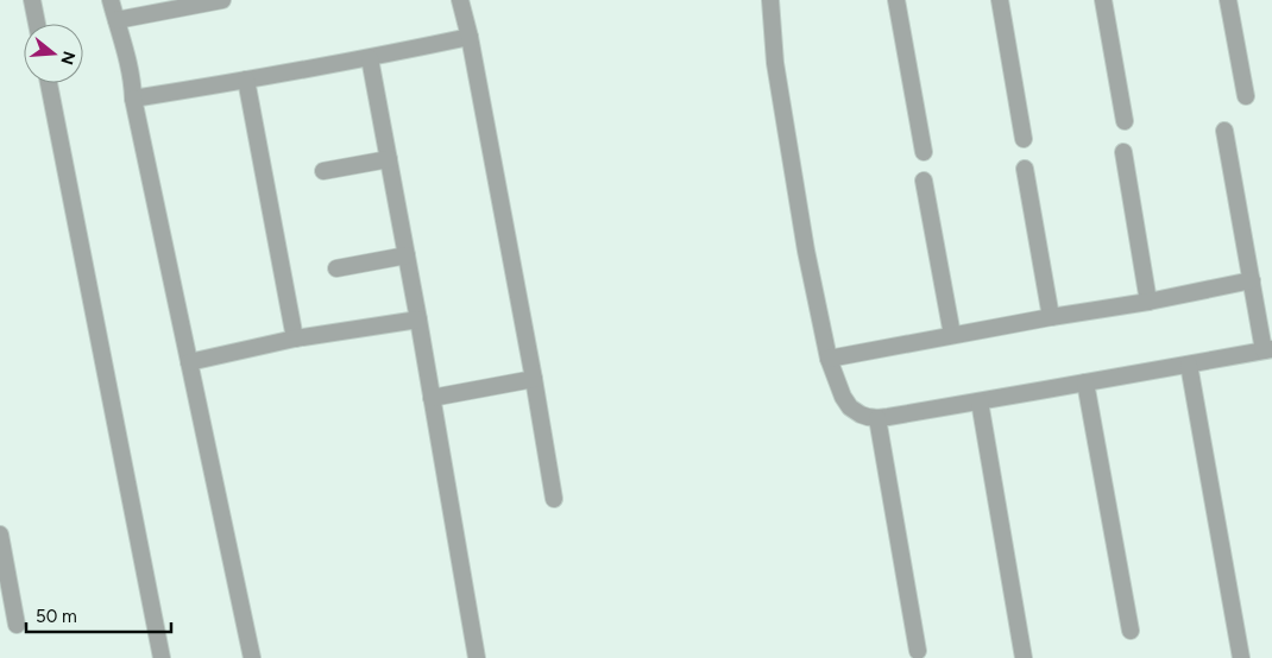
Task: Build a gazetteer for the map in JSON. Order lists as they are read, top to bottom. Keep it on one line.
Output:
{"scale_bar":"50 m","north":"right"}
